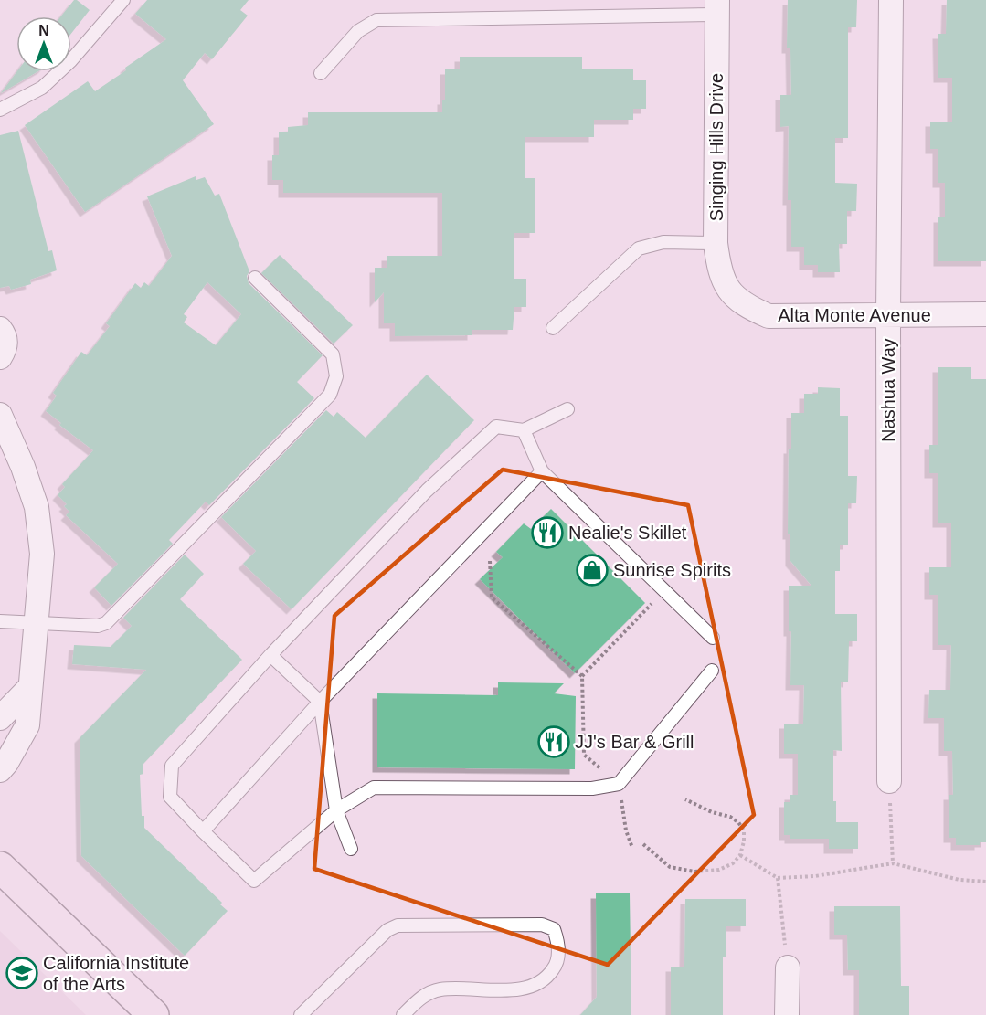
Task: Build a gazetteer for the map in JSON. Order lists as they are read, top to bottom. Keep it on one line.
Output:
{"streets":{"street":["Singing Hills Drive","Alta Monte Avenue","Nashua Way"]},"crossings":[["Singing Hills Drive","Alta Monte Avenue"],["Alta Monte Avenue","Nashua Way"]],"places":{"restaurant":["Nealie's Skillet","JJ's Bar & Grill"],"shop":["Sunrise Spirits"],"school or university":["California Institute of the Arts"]},"north":"top"}
